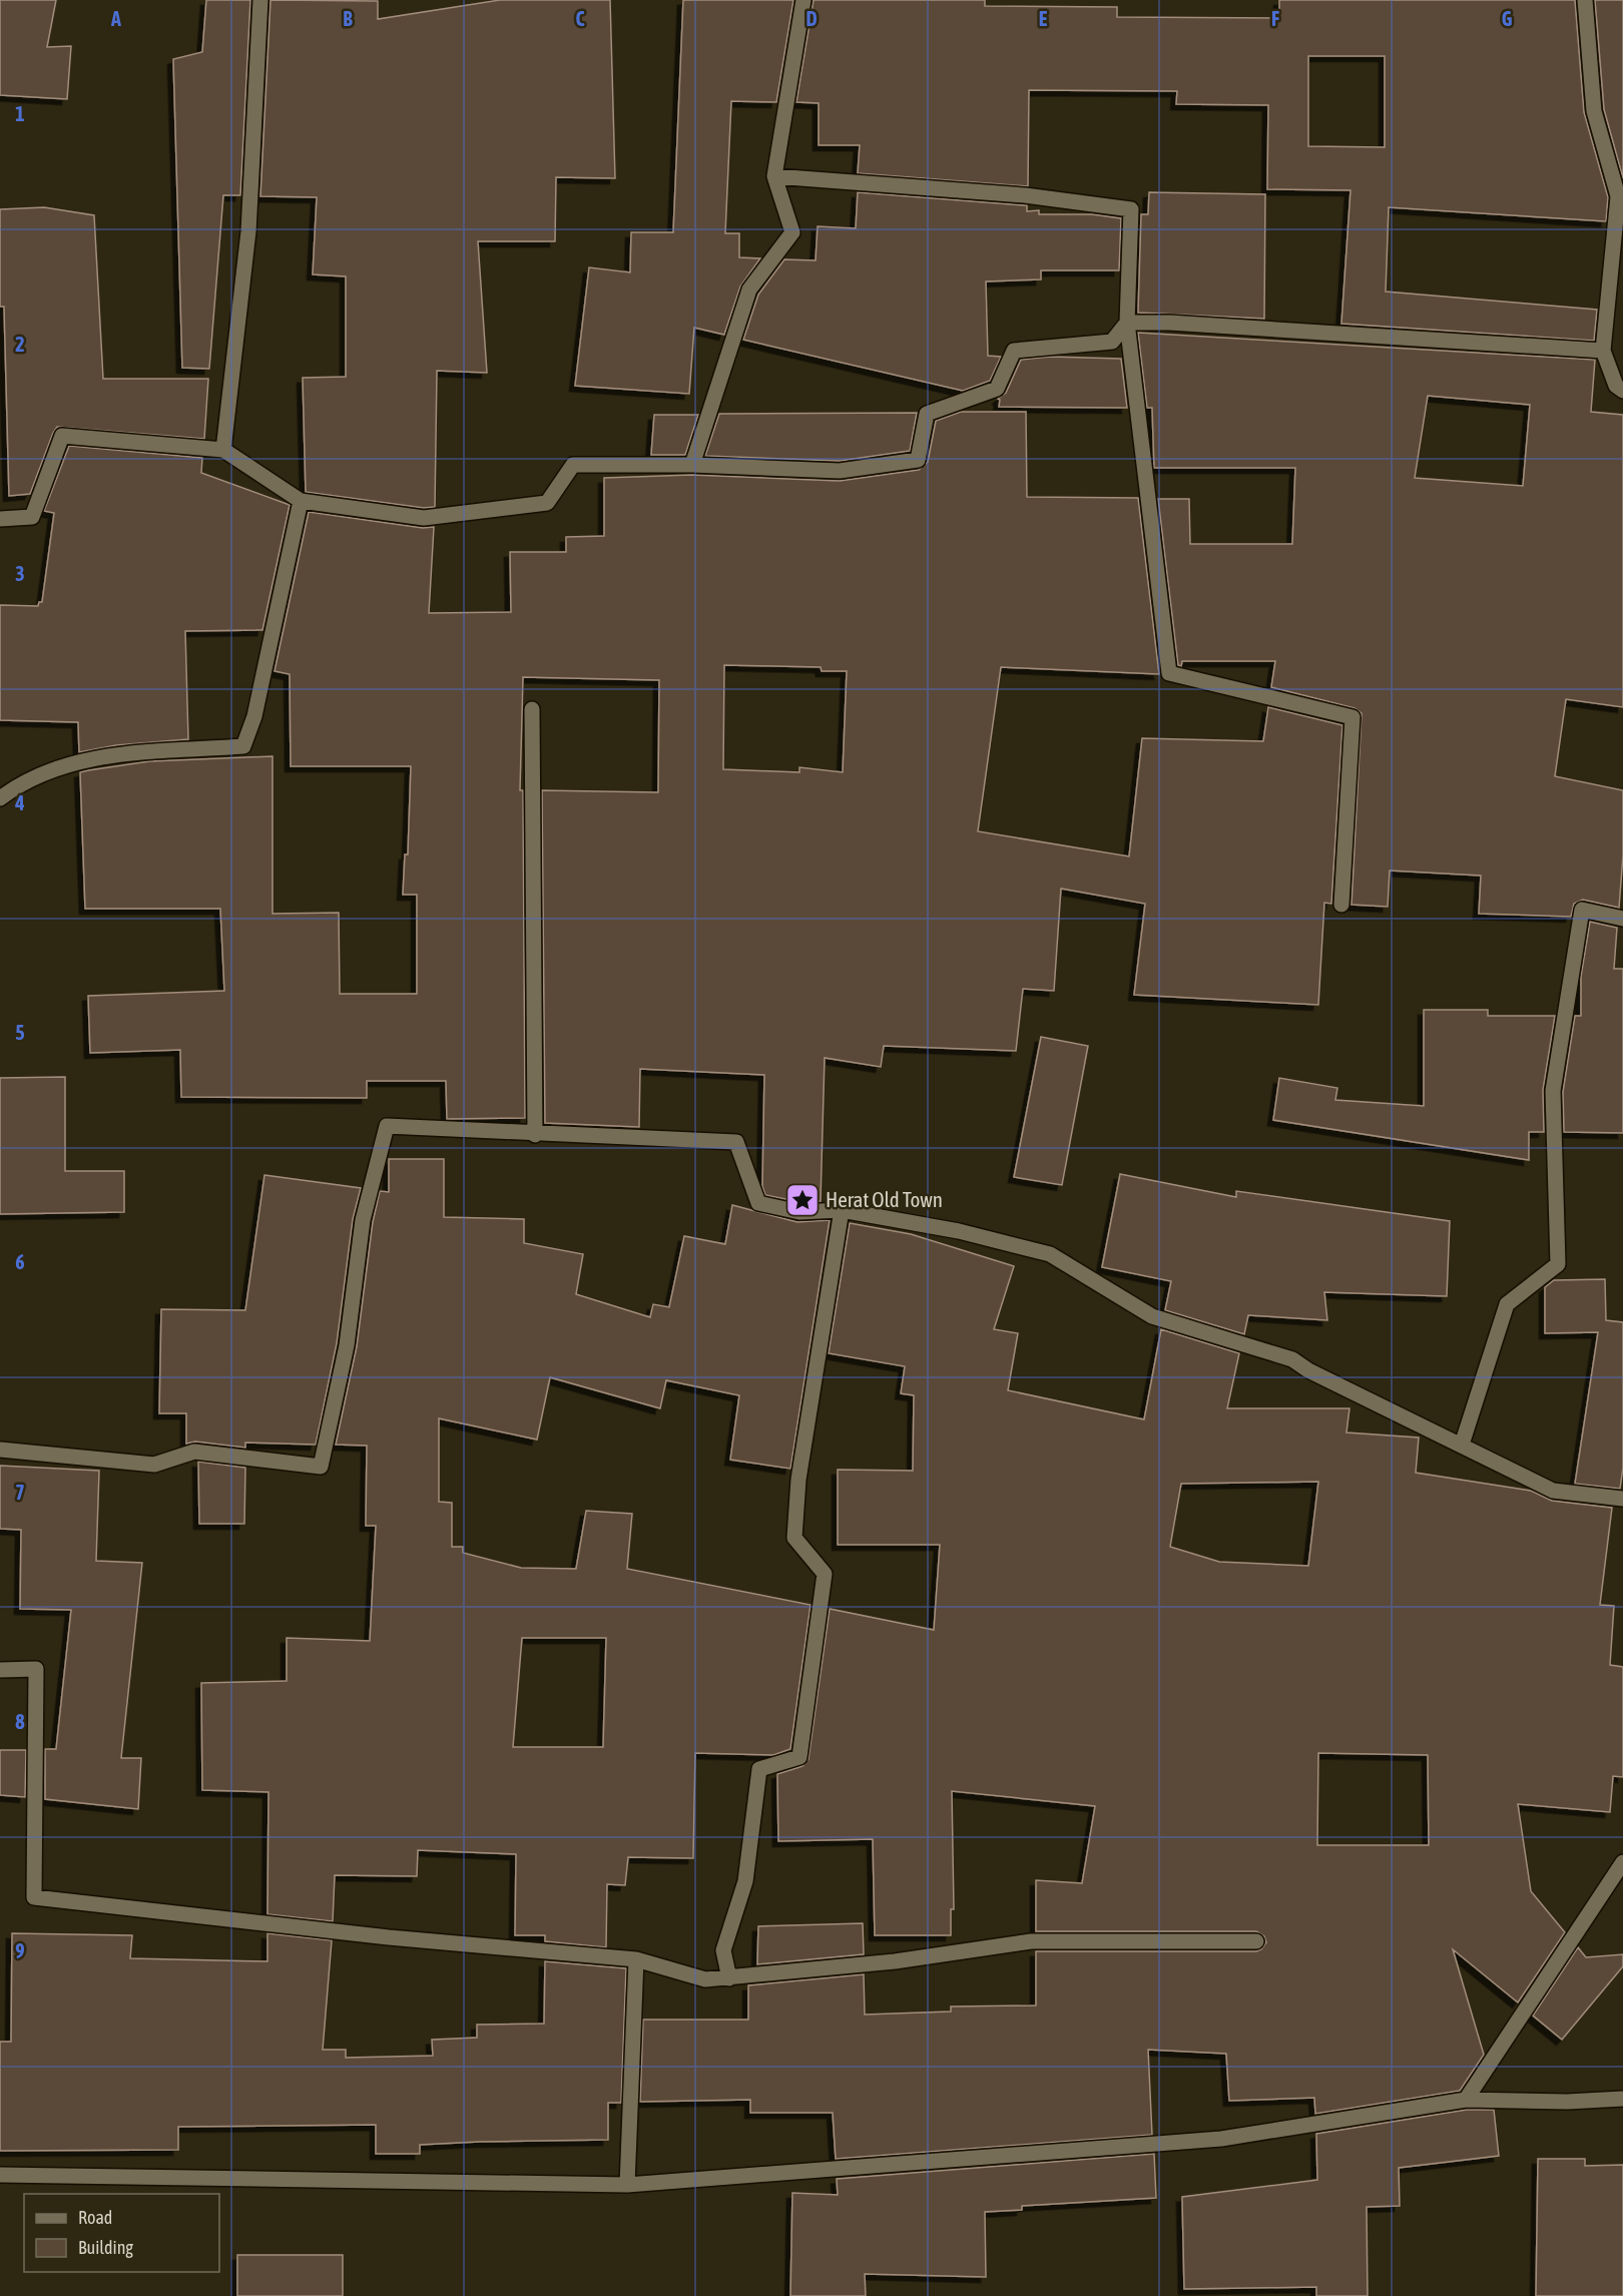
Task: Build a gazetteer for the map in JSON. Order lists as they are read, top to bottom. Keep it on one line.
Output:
{"places":{"place":["Herat Old Town"]},"legend":["Road","Building"],"grid":{"columns":["A","B","C","D","E","F","G"],"rows":["1","2","3","4","5","6","7","8","9"]}}
